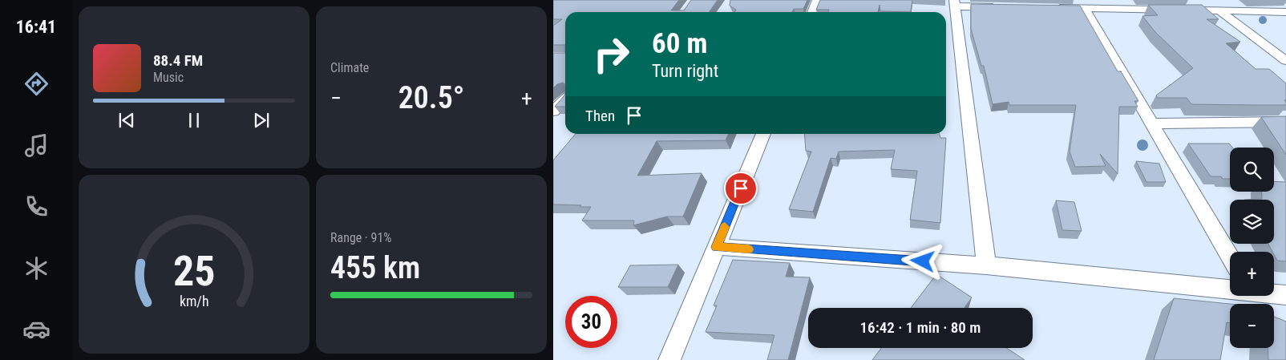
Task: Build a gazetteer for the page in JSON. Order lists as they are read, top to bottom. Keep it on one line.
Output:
{"page":{"tabs":"16:41","tile":["Climate",["Range · 91%","455 km"]],"turn":["60 m","Turn right"],"song":["88.4 FM","Music"],"heat":["−","20.5°","+"],"then":"Then","map_buttons":["+","−"],"limit":"30","trip":"16:42 · 1 min · 80 m","gauge":["25","km/h"]}}
